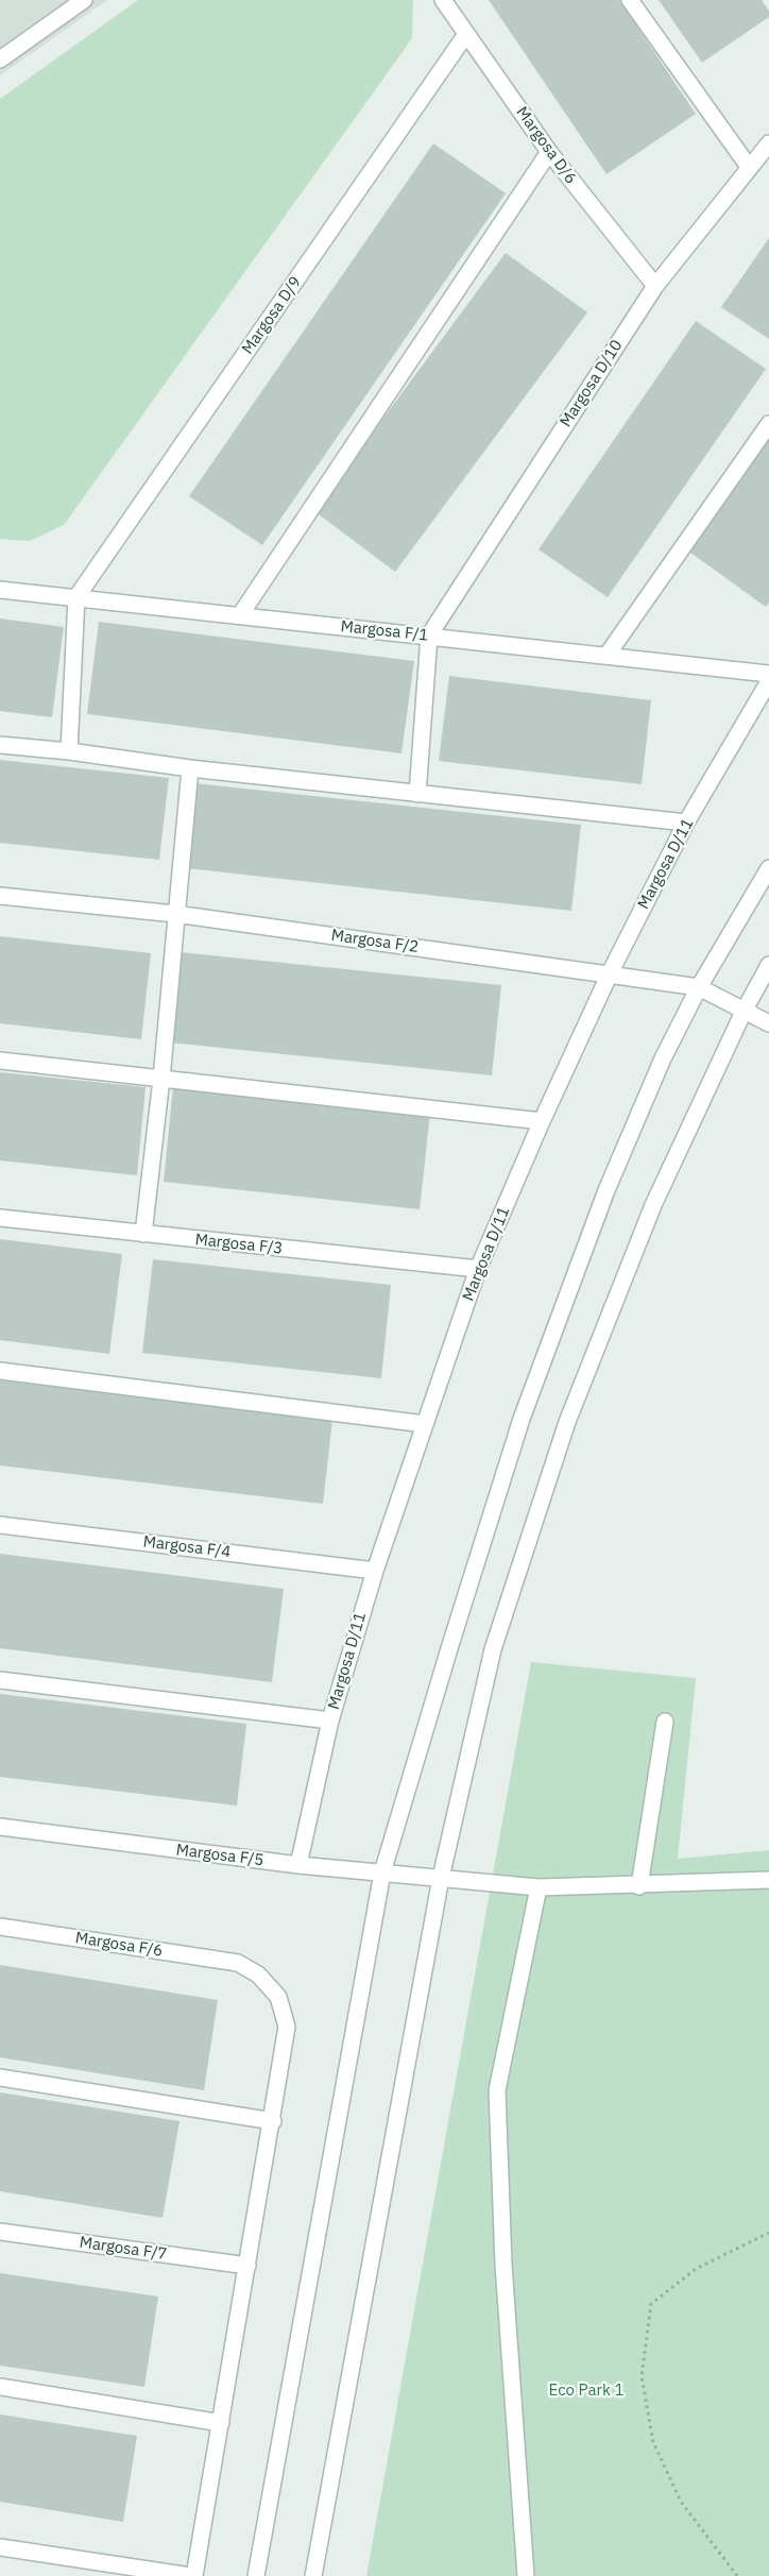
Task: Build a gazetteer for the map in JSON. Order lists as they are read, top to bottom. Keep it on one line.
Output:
{"streets":{"street":["Margosa D/6","Margosa D/9","Margosa D/10","Margosa F/1","Margosa D/11","Margosa F/2","Margosa F/3","Margosa F/4","Margosa F/5","Margosa F/6","Margosa F/7"]},"crossings":[["Margosa D/6","Margosa D/9"],["Margosa D/6","Margosa D/10"],["Margosa D/9","Margosa F/1"],["Margosa D/10","Margosa F/1"],["Margosa D/11","Margosa F/2"],["Margosa D/11","Margosa F/3"],["Margosa D/11","Margosa F/4"],["Margosa D/11","Margosa F/5"]],"parks":["Eco Park 1"]}
